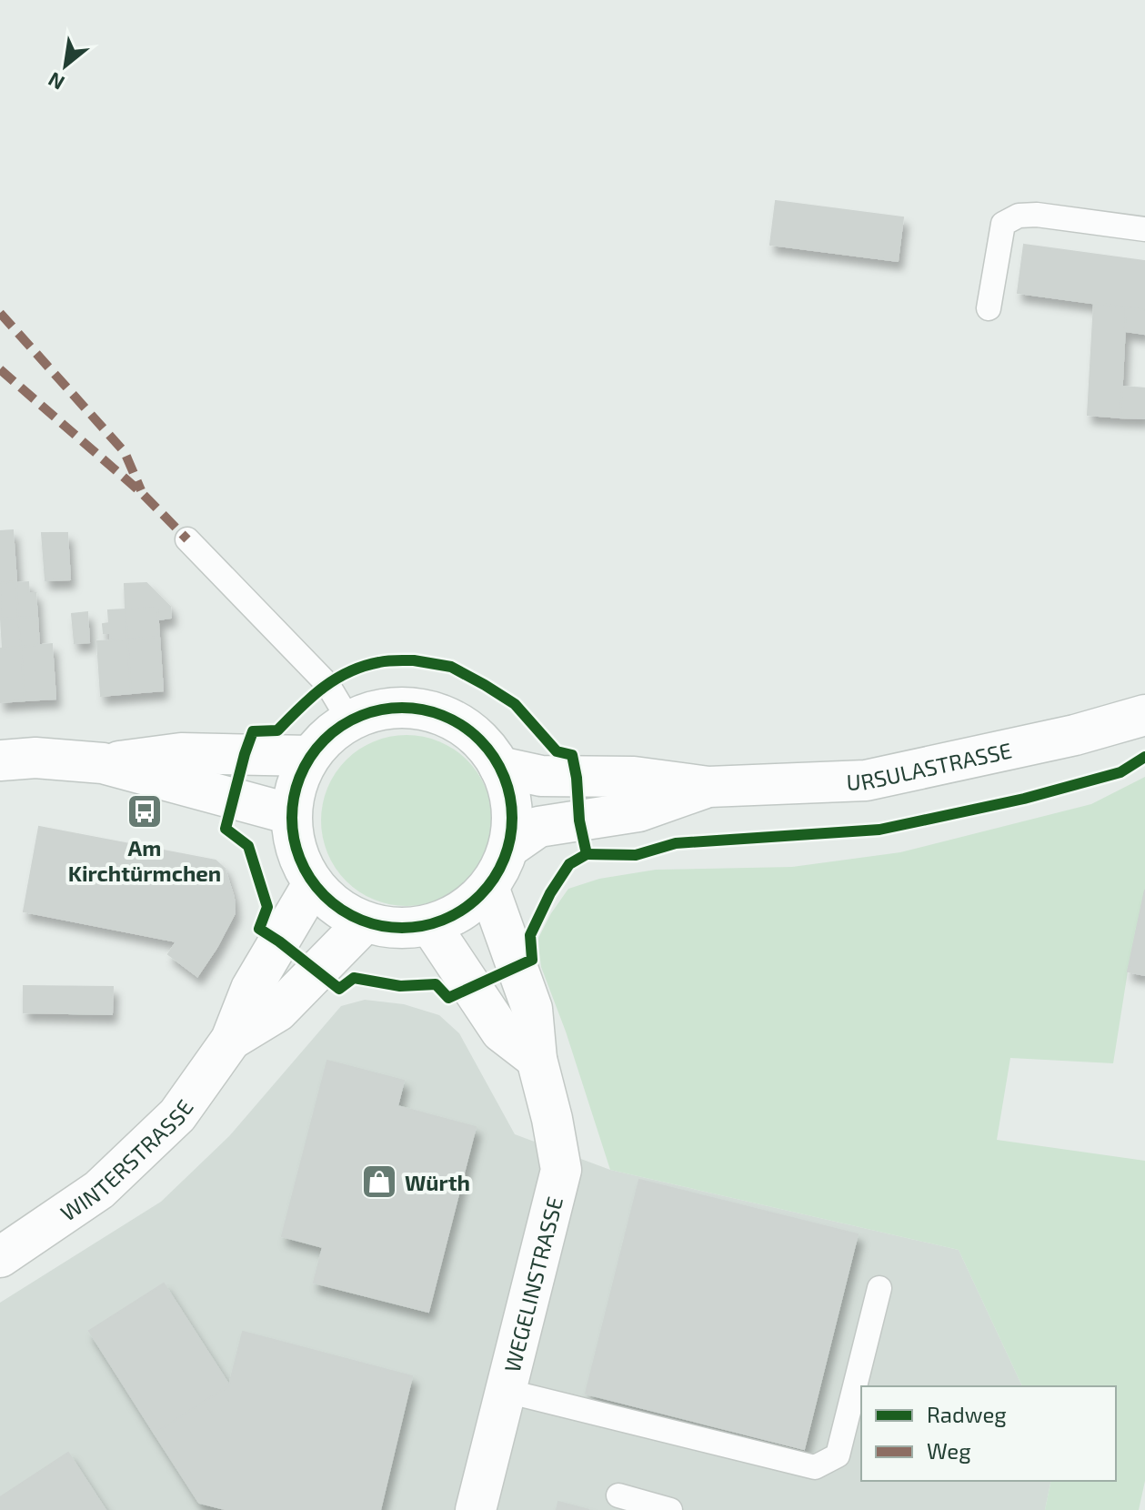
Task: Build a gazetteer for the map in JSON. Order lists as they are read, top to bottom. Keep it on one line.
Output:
{"streets":{"street":["URSULASTRASSE","WINTERSTRASSE","WEGELINSTRASSE"]},"crossings":[["URSULASTRASSE","WINTERSTRASSE"],["URSULASTRASSE","WEGELINSTRASSE"],["WINTERSTRASSE","WEGELINSTRASSE"]],"places":{"bus stop":["Am Kirchtürmchen"],"shop":["Würth"]},"legend":["Radweg","Weg"],"north":"bottom left"}
